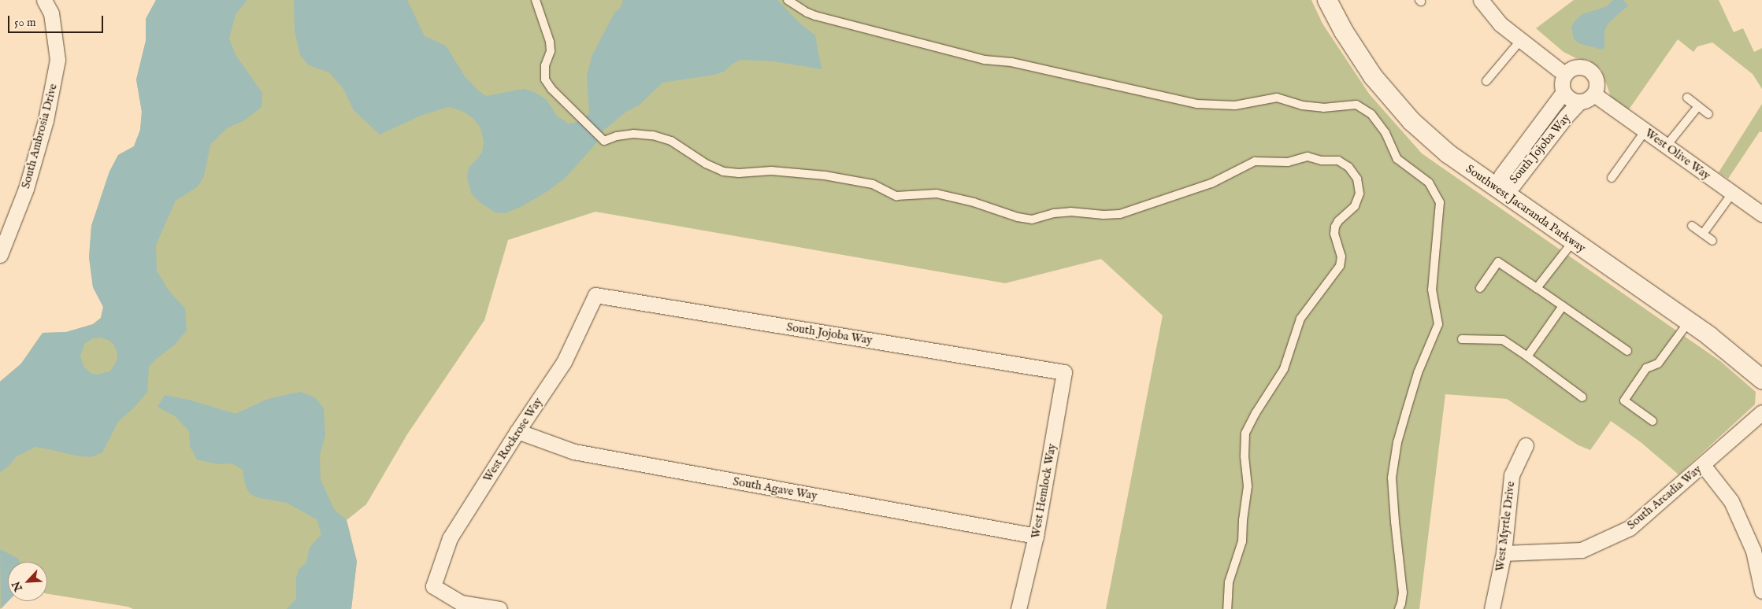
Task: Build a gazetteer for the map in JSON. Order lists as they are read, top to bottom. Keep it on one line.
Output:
{"streets":{"street":["South Ambrosia Drive","South Jojoba Way","West Olive Way","Southwest Jacaranda Parkway","West Rockrose Way","South Agave Way","West Hemlock Way","South Arcadia Way","West Myrtle Drive"]},"crossings":[["South Jojoba Way","West Olive Way"],["South Jojoba Way","Southwest Jacaranda Parkway"],["South Jojoba Way","West Rockrose Way"],["South Jojoba Way","West Hemlock Way"],["West Rockrose Way","South Agave Way"],["South Agave Way","West Hemlock Way"],["South Arcadia Way","West Myrtle Drive"]],"scale_bar":"50 m","north":"bottom left"}
